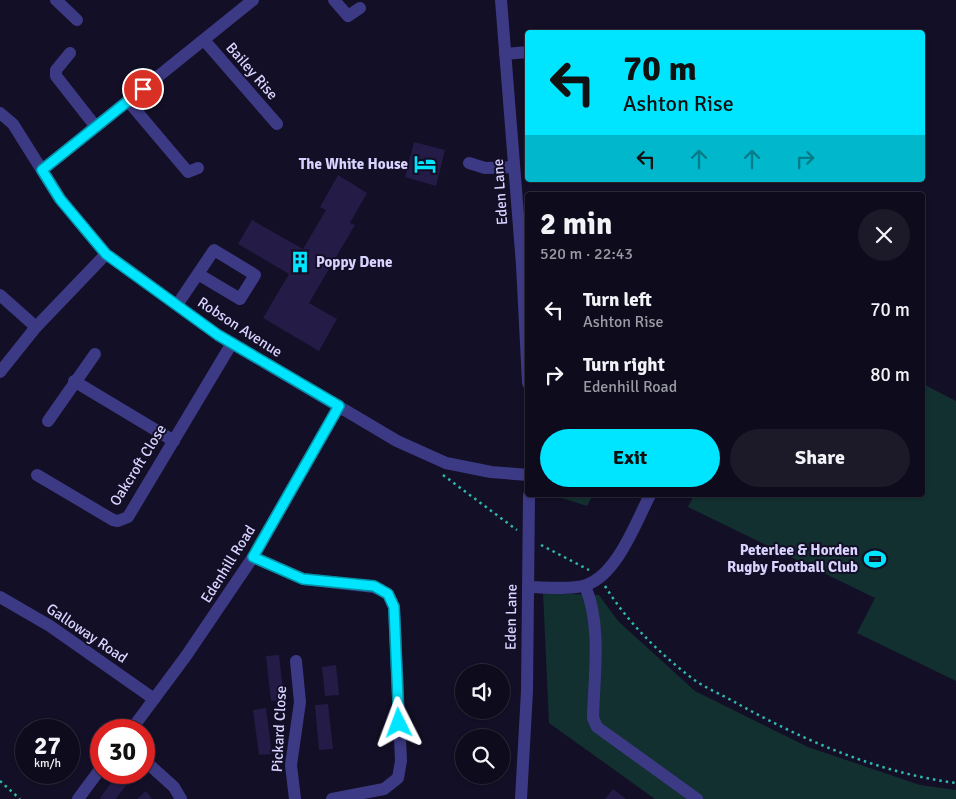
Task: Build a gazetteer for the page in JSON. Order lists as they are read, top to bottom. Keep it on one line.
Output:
{"streets":{"street":["Bailey Rise","Eden Lane","Robson Avenue","Oakcroft Close","Edenhill Road","Galloway Road","Pickard Close"]},"crossings":[["Bailey Rise","Robson Avenue"],["Robson Avenue","Oakcroft Close"],["Robson Avenue","Edenhill Road"],["Edenhill Road","Galloway Road"]],"places":{"hotel":["The White House"],"building":["Poppy Dene"],"sports":["Peterlee & Horden Rugby Football Club"]},"page":{"turn":["70 m","Ashton Rise"],"heading":["2 min","520 m · 22:43"],"list":[{"name":"Turn left","note":"Ashton Rise","value":"70 m"},{"name":"Turn right","note":"Edenhill Road","value":"80 m"}],"buttons":["Exit","Share"],"speed":"27 km/h","limit":"30"}}
